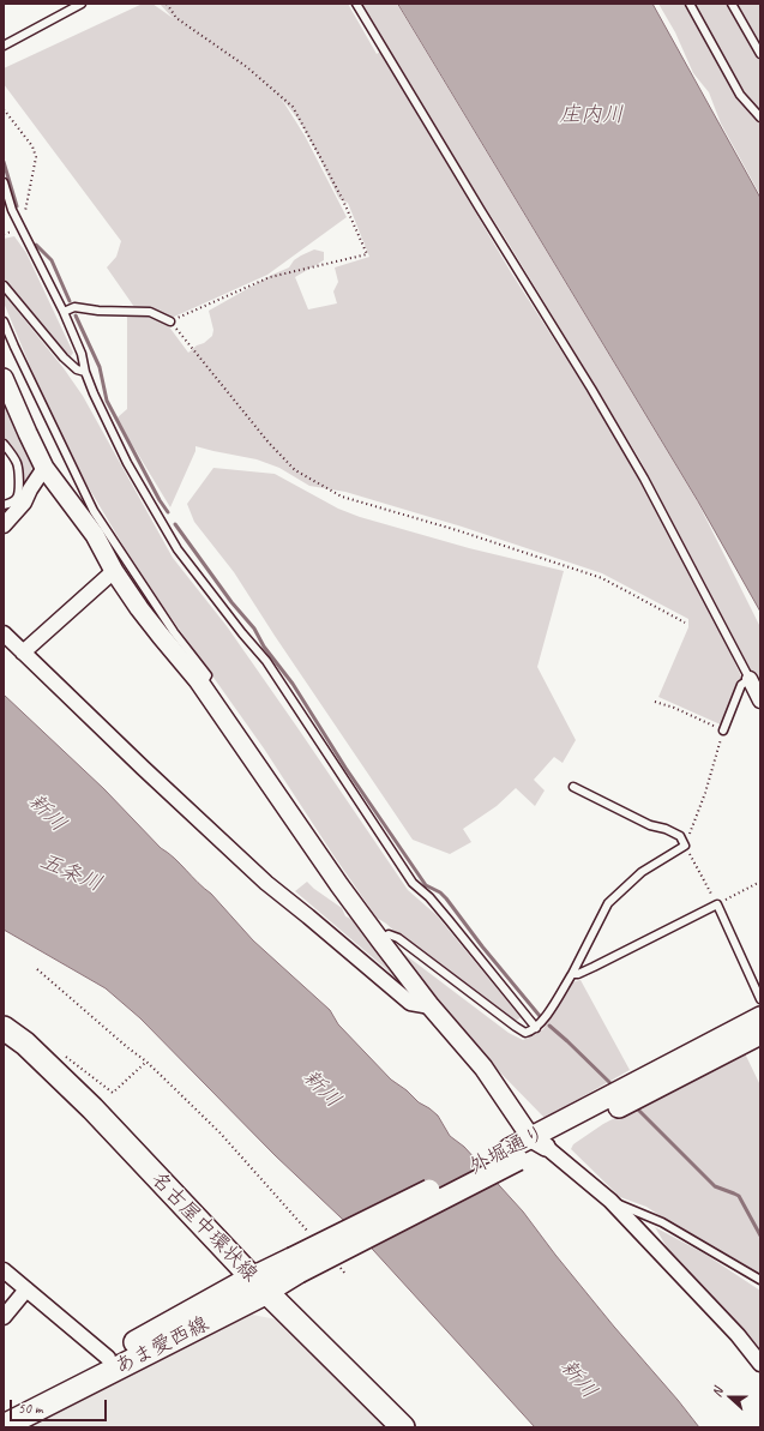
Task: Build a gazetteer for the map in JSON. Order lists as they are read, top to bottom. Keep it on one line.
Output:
{"streets":{"main road":["外堀通り","名古屋中環状線","あま愛西線"]},"crossings":[["外堀通り","名古屋中環状線"],["外堀通り","あま愛西線"],["名古屋中環状線","あま愛西線"]],"water":["庄内川","新川","五条川"],"scale_bar":"50 m","north":"left"}
